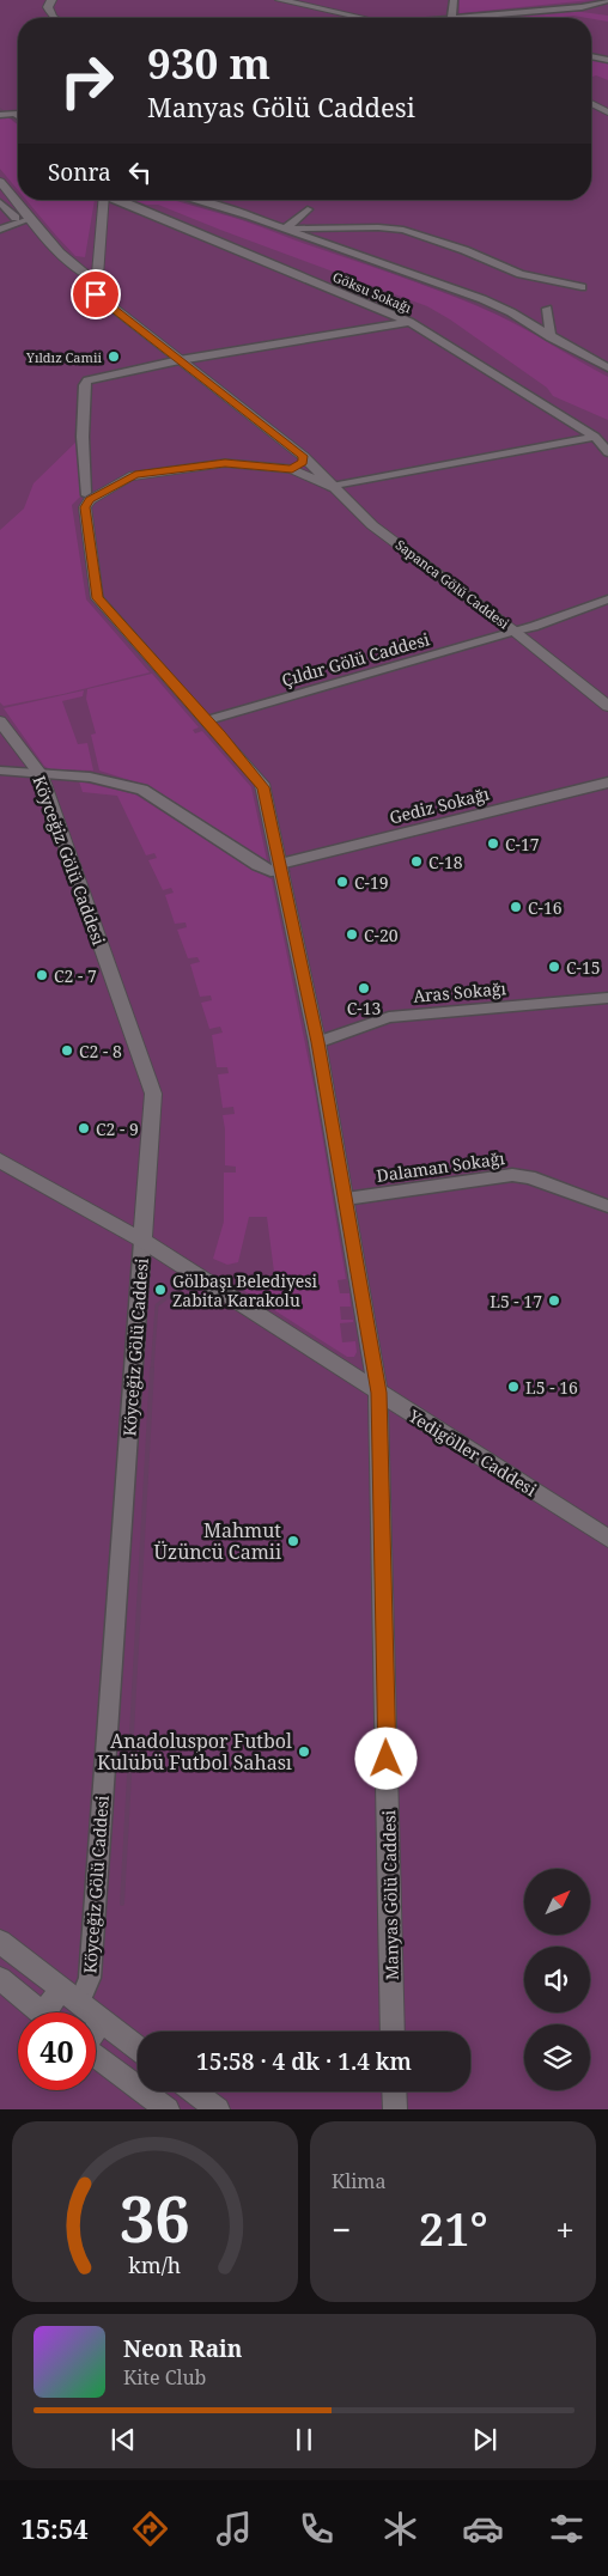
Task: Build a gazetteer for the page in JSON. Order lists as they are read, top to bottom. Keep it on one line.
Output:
{"streets":{"street":["Göksu Sokağı","Sapanca Gölü Caddesi","Çıldır Gölü Caddesi","Gediz Sokağı","Köyceğiz Gölü Caddesi","Aras Sokağı","Dalaman Sokağı","Yedigöller Caddesi","Manyas Gölü Caddesi"]},"crossings":[["Sapanca Gölü Caddesi","Çıldır Gölü Caddesi"],["Sapanca Gölü Caddesi","Manyas Gölü Caddesi"],["Çıldır Gölü Caddesi","Manyas Gölü Caddesi"],["Gediz Sokağı","Manyas Gölü Caddesi"],["Köyceğiz Gölü Caddesi","Yedigöller Caddesi"],["Aras Sokağı","Manyas Gölü Caddesi"],["Dalaman Sokağı","Manyas Gölü Caddesi"],["Yedigöller Caddesi","Manyas Gölü Caddesi"]],"places":["Yıldız Camii","C-17","C-18","C-19","C-16","C-20","C-15","C2 - 7","C-13","C2 - 8","C2 - 9","Gölbaşı Belediyesi Zabita Karakolu","L5 - 17","L5 - 16","Mahmut Üzüncü Camii","Anadoluspor Futbol Kulübü Futbol Sahası"],"north":"top right","page":{"turn":["930 m","Manyas Gölü Caddesi"],"then":"Sonra","limit":"40","trip":"15:58 · 4 dk · 1.4 km","tile":"Klima","heat":["−","21°","+"],"song":["Neon Rain","Kite Club"],"tabs":"15:54","gauge":["36","km/h"]}}
